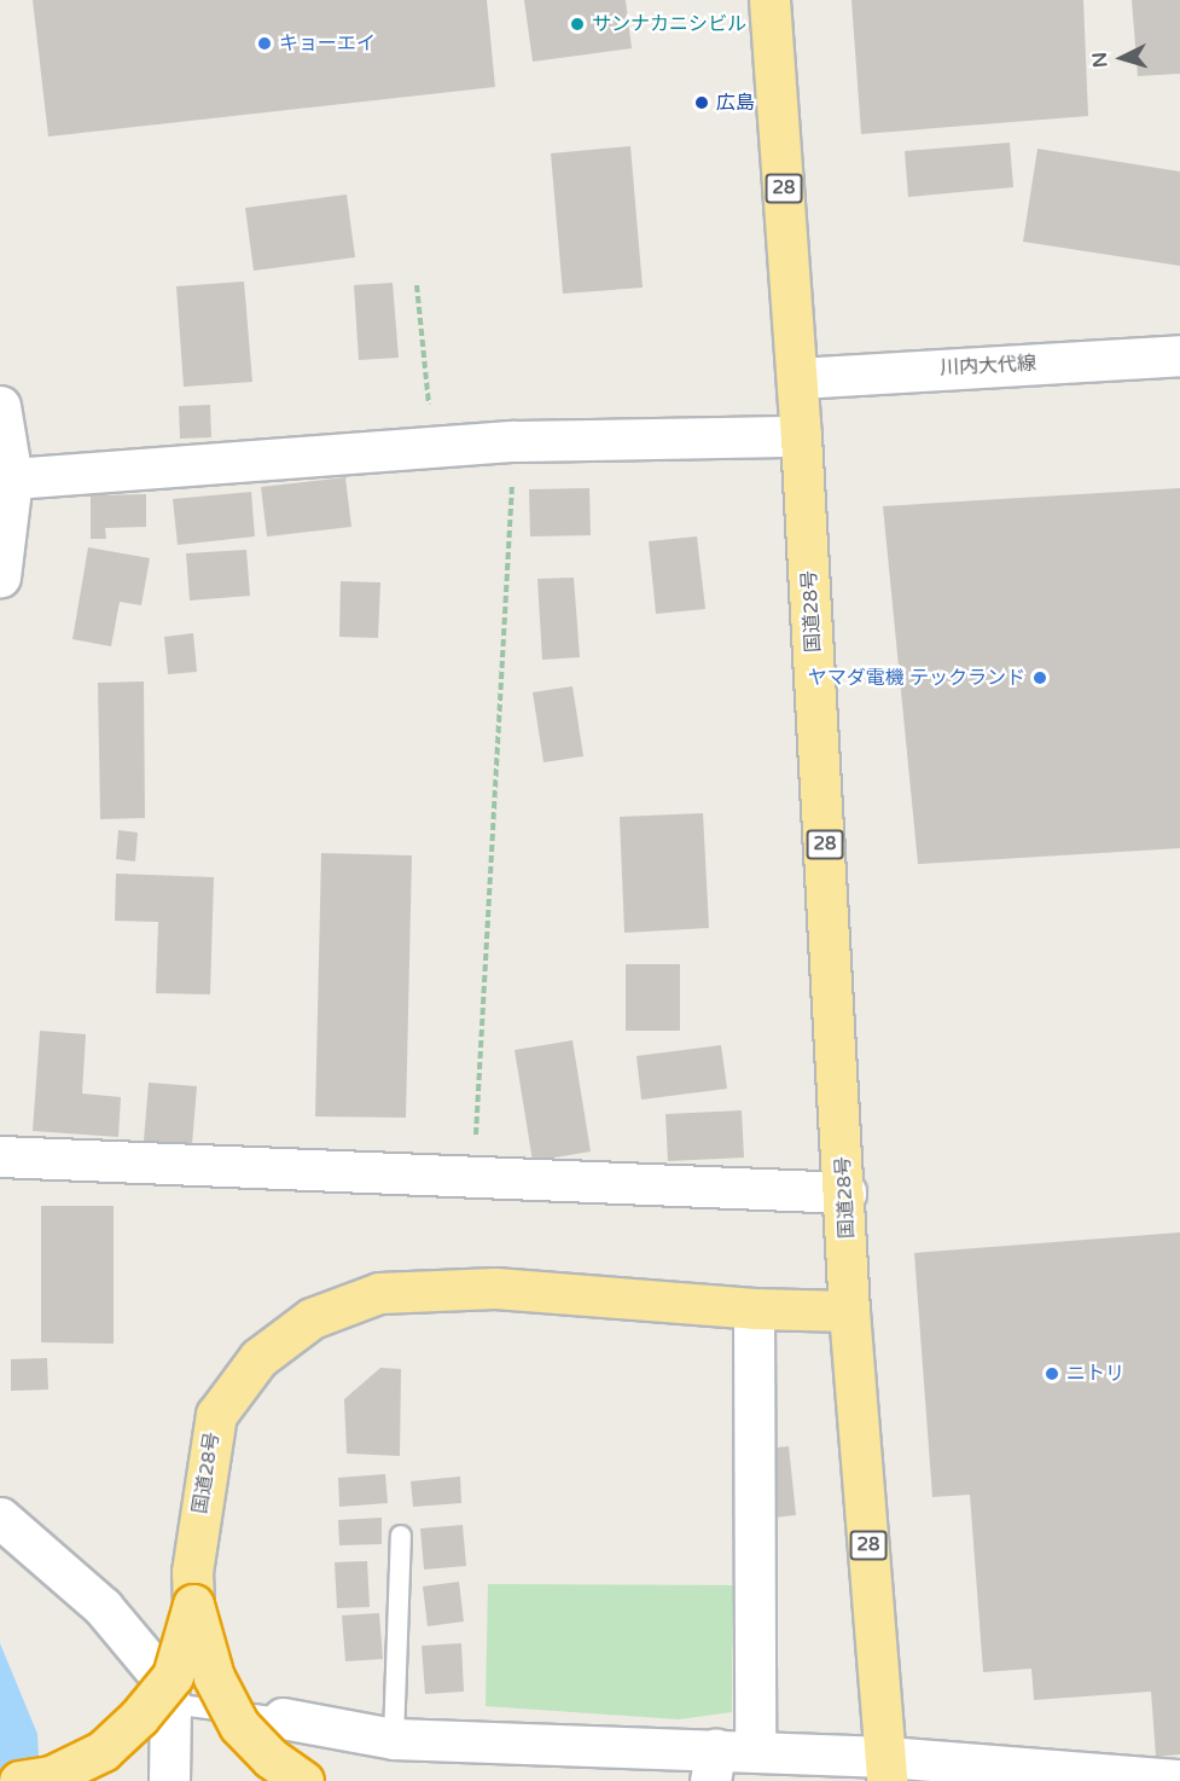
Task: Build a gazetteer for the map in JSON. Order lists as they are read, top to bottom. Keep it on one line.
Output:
{"streets":{"highway":["28","国道28号"],"street":["川内大代線"]},"crossings":[["川内大代線","国道28号"]],"places":["サンナカニシビル","キョーエイ","広島","ヤマダ電機 テックランド","ニトリ"],"north":"left"}
